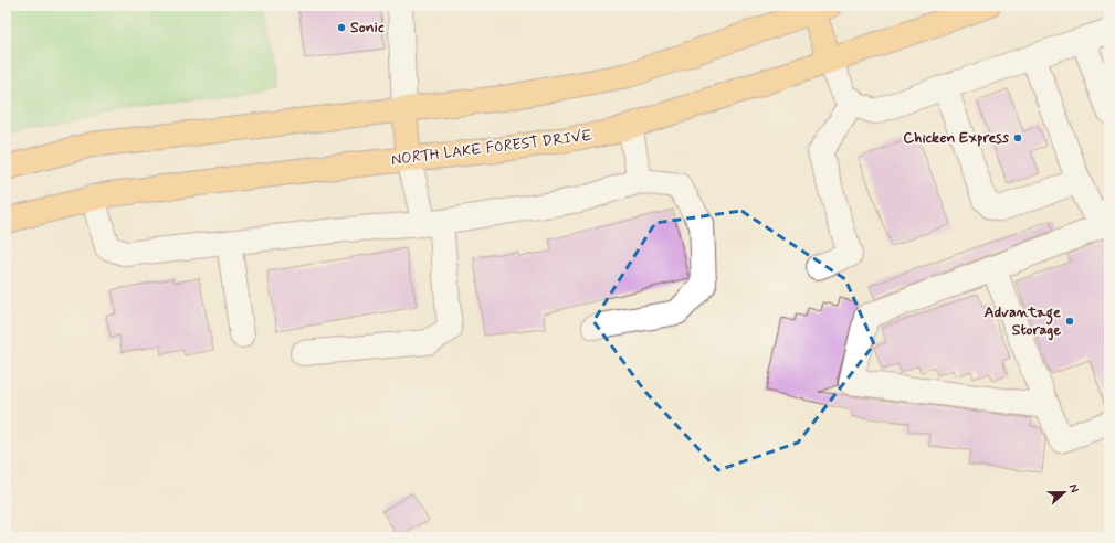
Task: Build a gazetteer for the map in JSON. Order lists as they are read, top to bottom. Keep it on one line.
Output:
{"streets":{"main road":["NORTH LAKE FOREST DRIVE"]},"places":["Sonic","Chicken Express","Advantage Storage"],"north":"right"}
